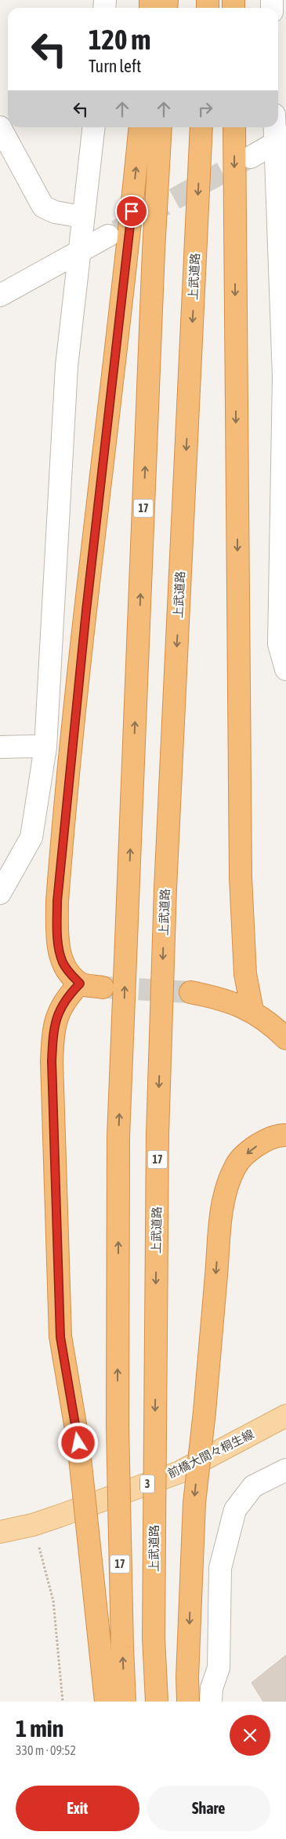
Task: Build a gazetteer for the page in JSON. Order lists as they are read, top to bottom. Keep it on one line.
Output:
{"streets":{"highway":["上武道路","17"],"main road":["前橋大間々桐生線","3"]},"page":{"turn":["120 m","Turn left"],"heading":["1 min","330 m · 09:52"],"buttons":["Exit","Share"]}}
